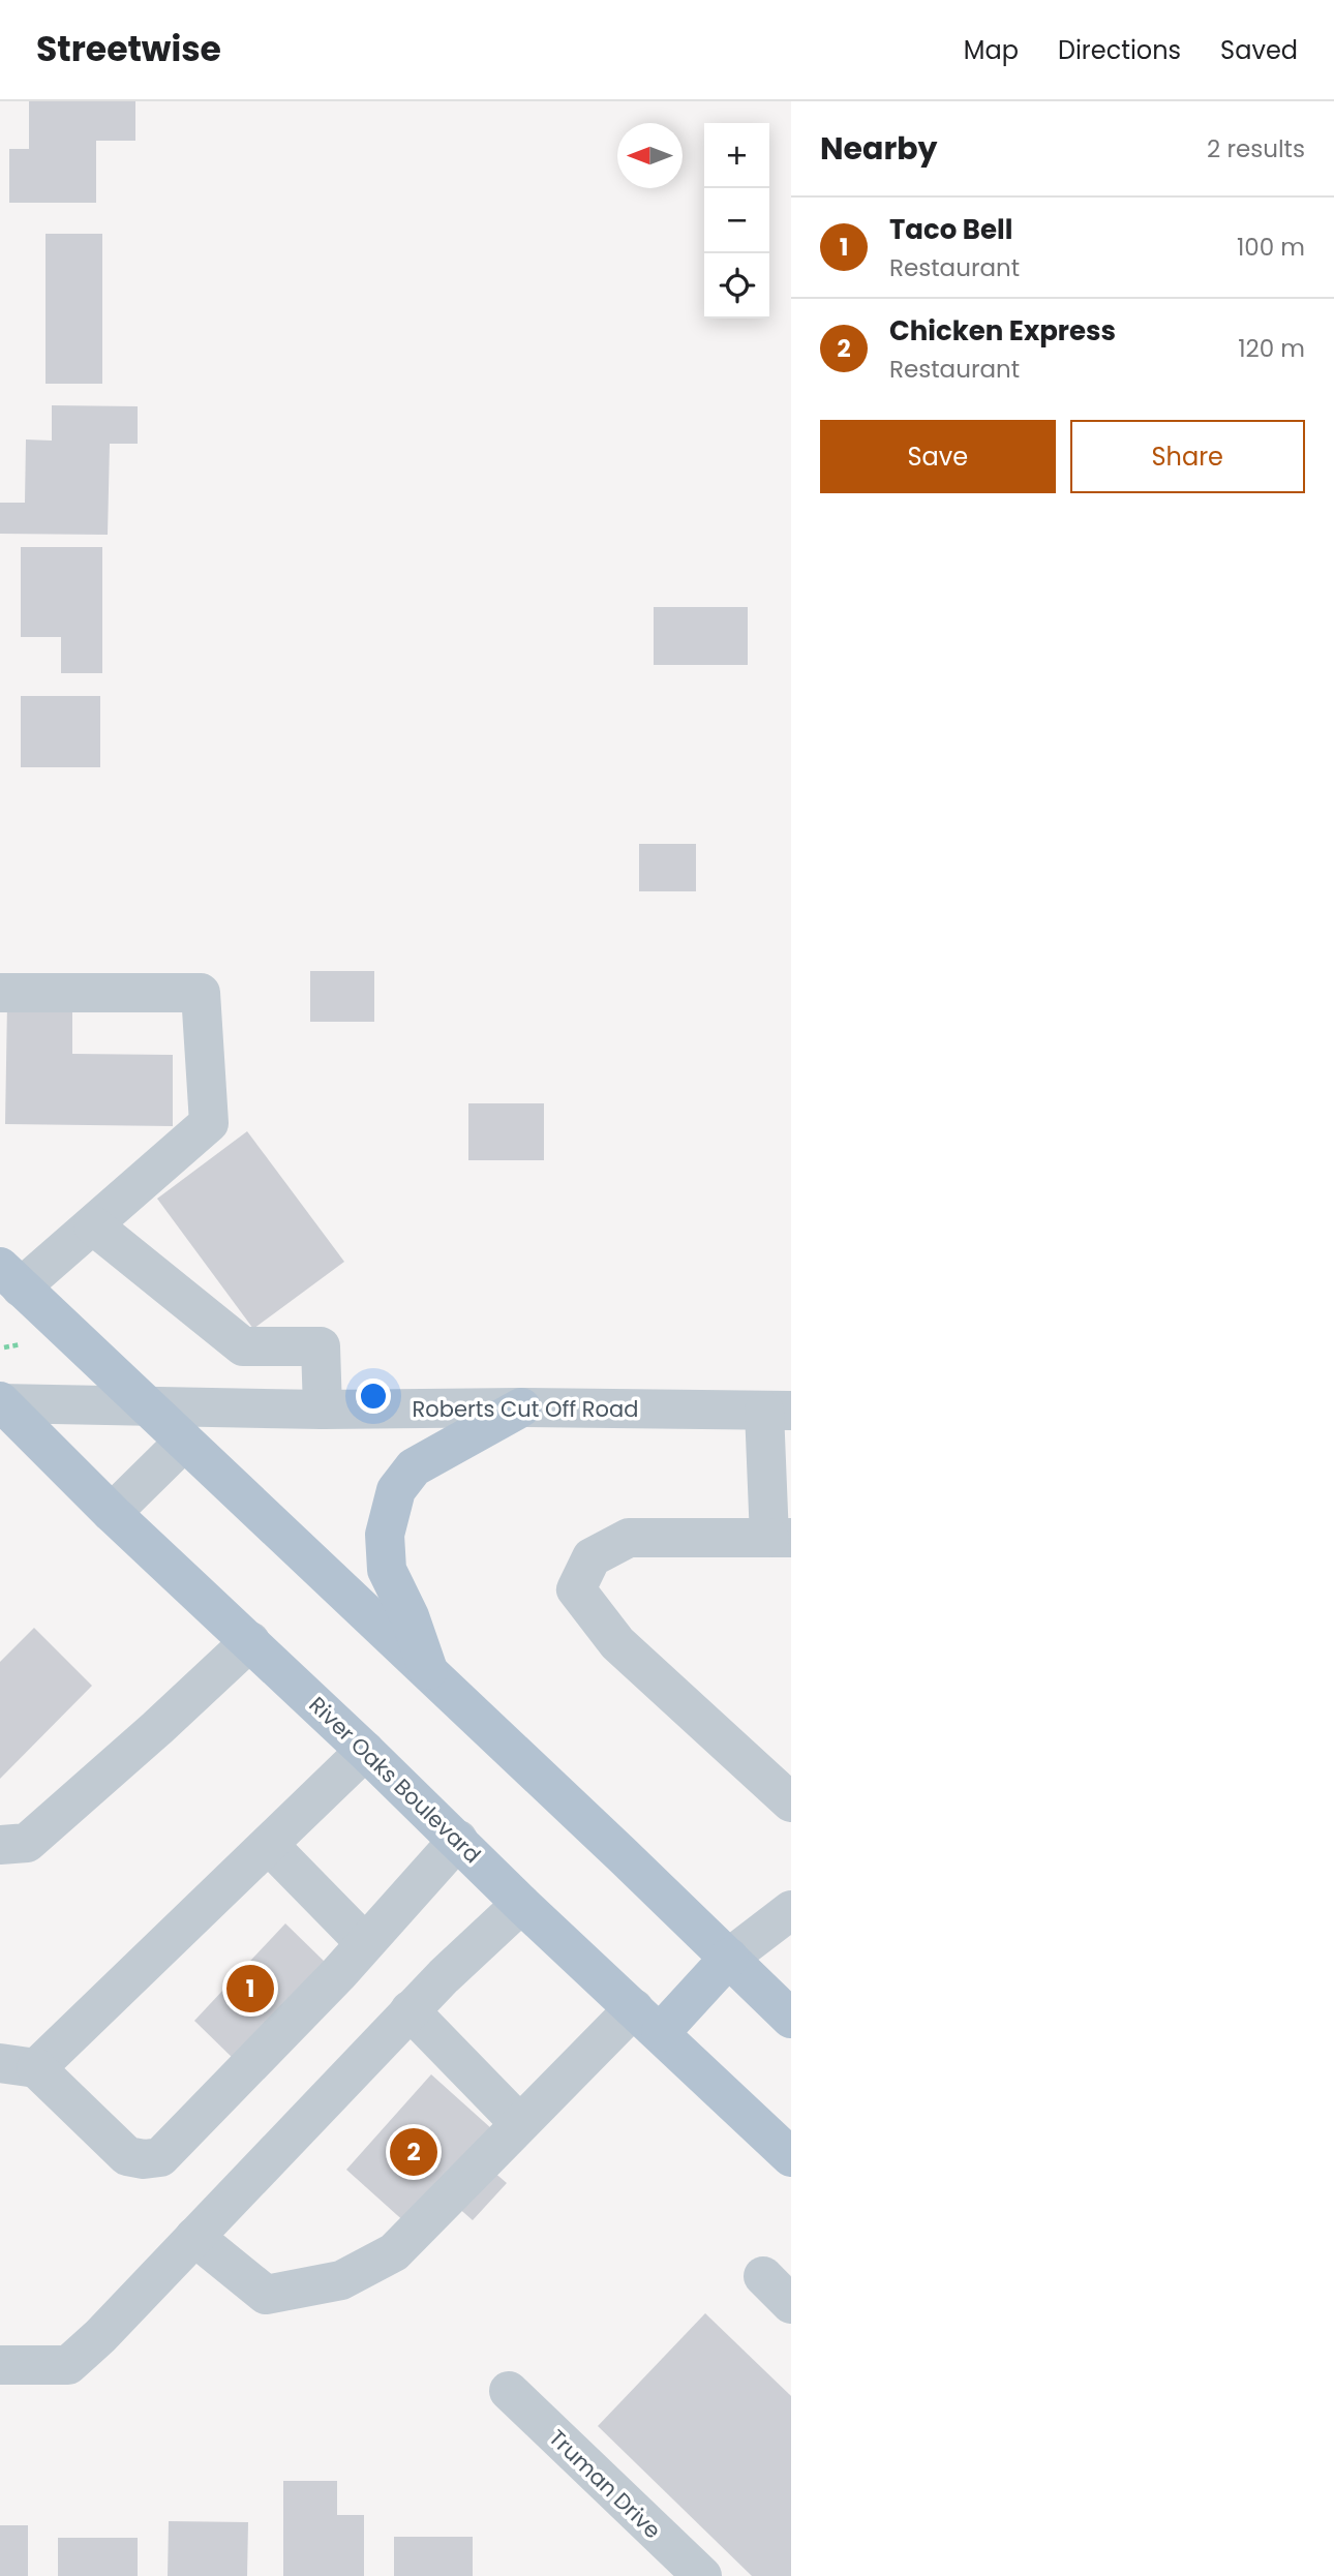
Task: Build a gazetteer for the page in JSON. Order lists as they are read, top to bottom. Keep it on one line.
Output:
{"streets":{"main road":["River Oaks Boulevard"],"street":["Roberts Cut Off Road","Truman Drive"]},"crossings":[["Roberts Cut Off Road","River Oaks Boulevard"]],"north":"left","page":{"header":"Streetwise","nav":["Map","Directions","Saved"],"heading":["Nearby","2 results"],"map_buttons":["+","−"],"list":[{"mark":"1","name":"Taco Bell","note":"Restaurant","value":"100 m"},{"mark":"2","name":"Chicken Express","note":"Restaurant","value":"120 m"}],"buttons":["Save","Share"],"pins":["1","2"]}}
